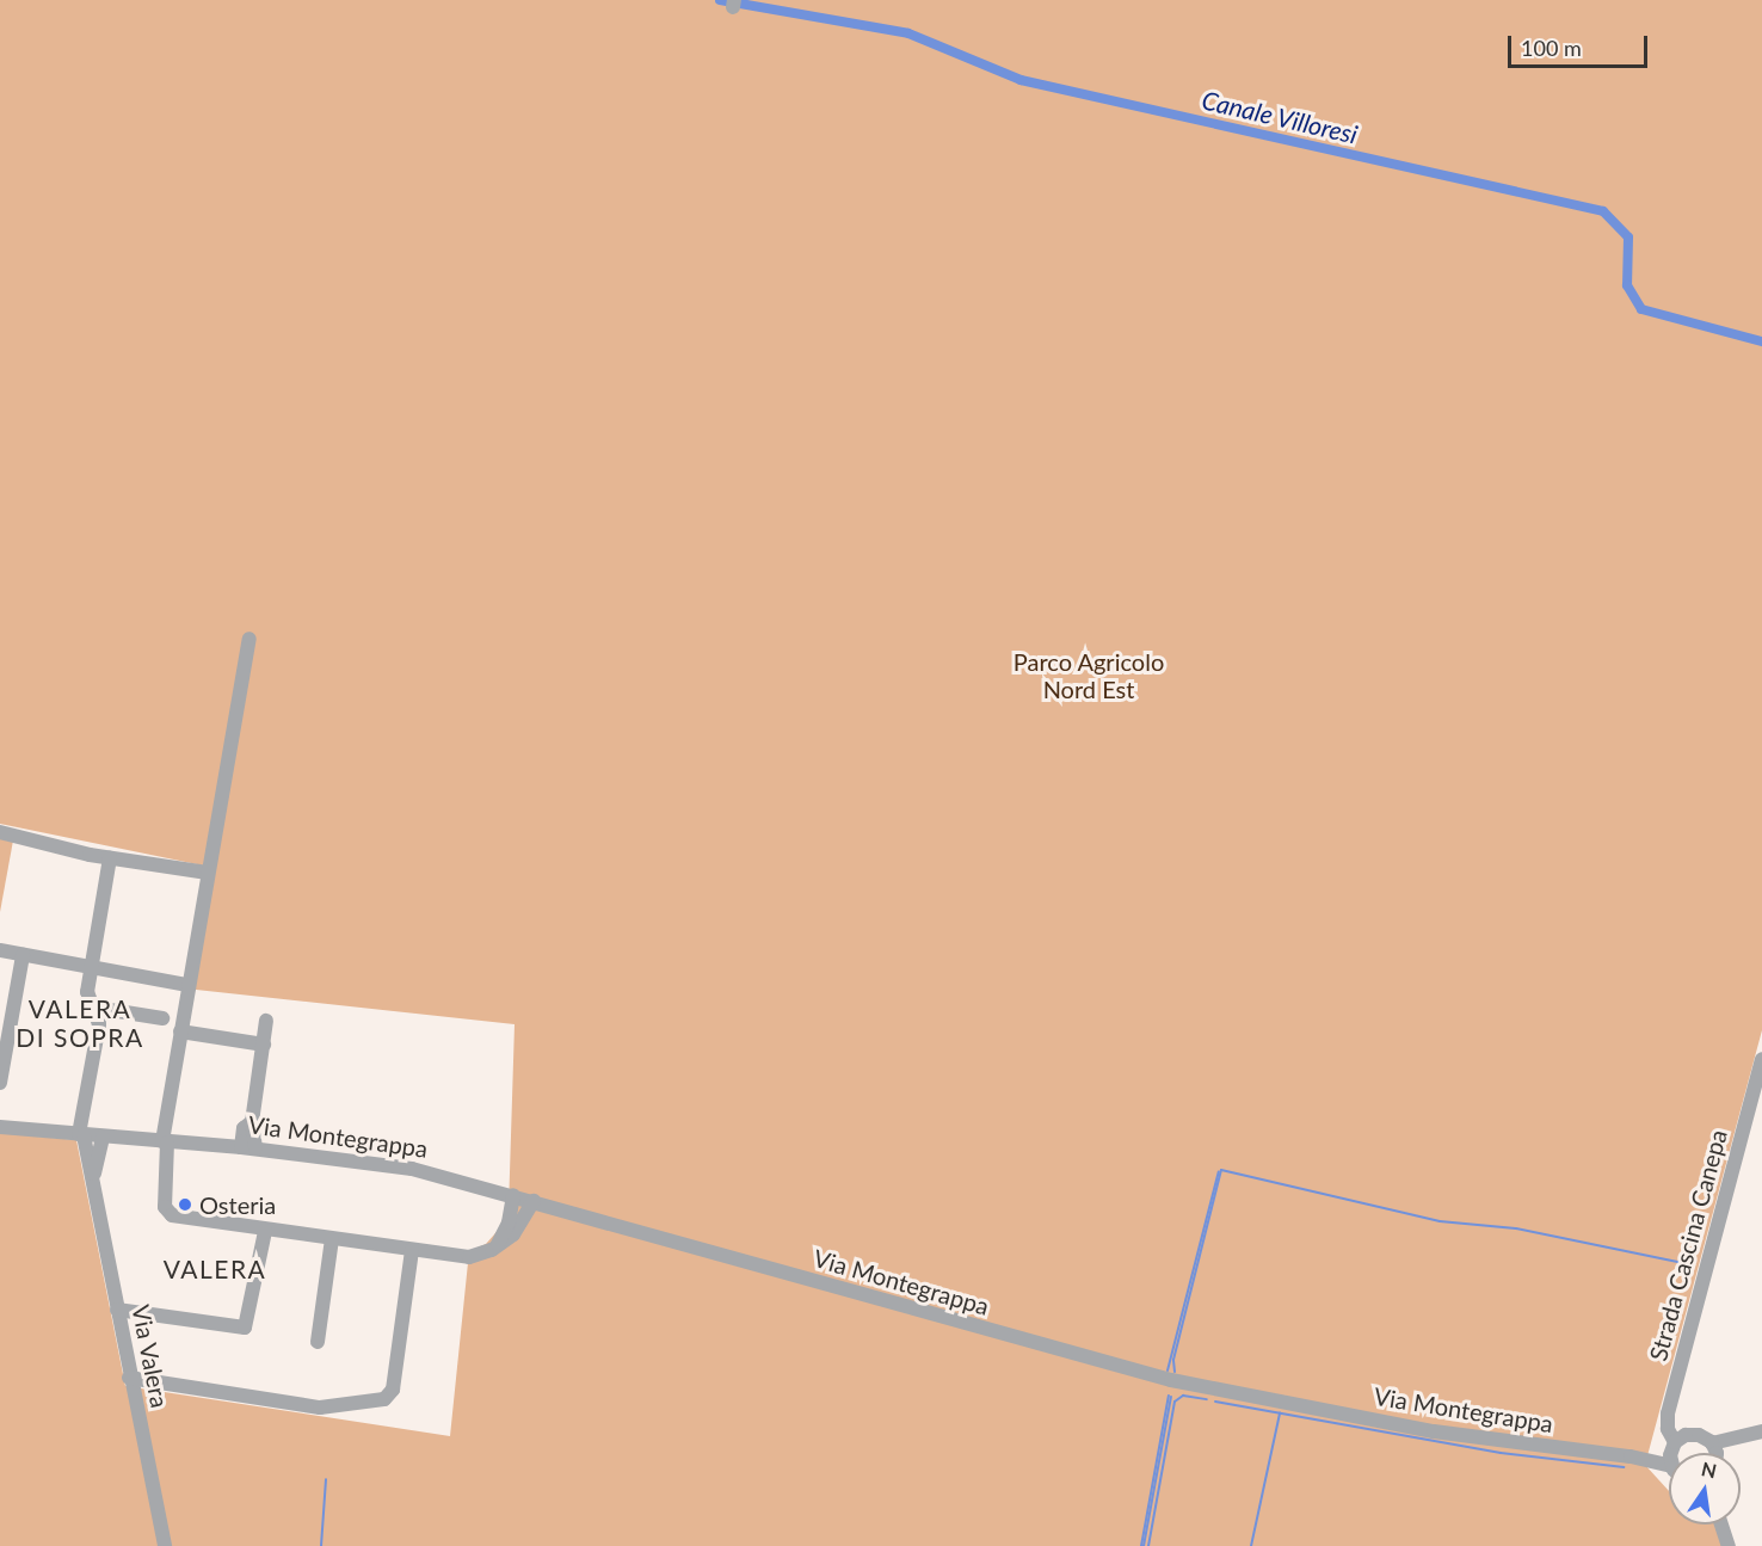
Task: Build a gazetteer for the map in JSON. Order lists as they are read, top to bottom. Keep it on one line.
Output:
{"streets":{"street":["Via Montegrappa","Strada Cascina Canepa","Via Valera"]},"crossings":[["Via Montegrappa","Strada Cascina Canepa"],["Via Montegrappa","Via Valera"]],"districts":["VALERA DI SOPRA","VALERA"],"water":["Canale Villoresi"],"parks":["Parco Agricolo Nord Est"],"places":["Osteria"],"scale_bar":"100 m","north":"top"}
